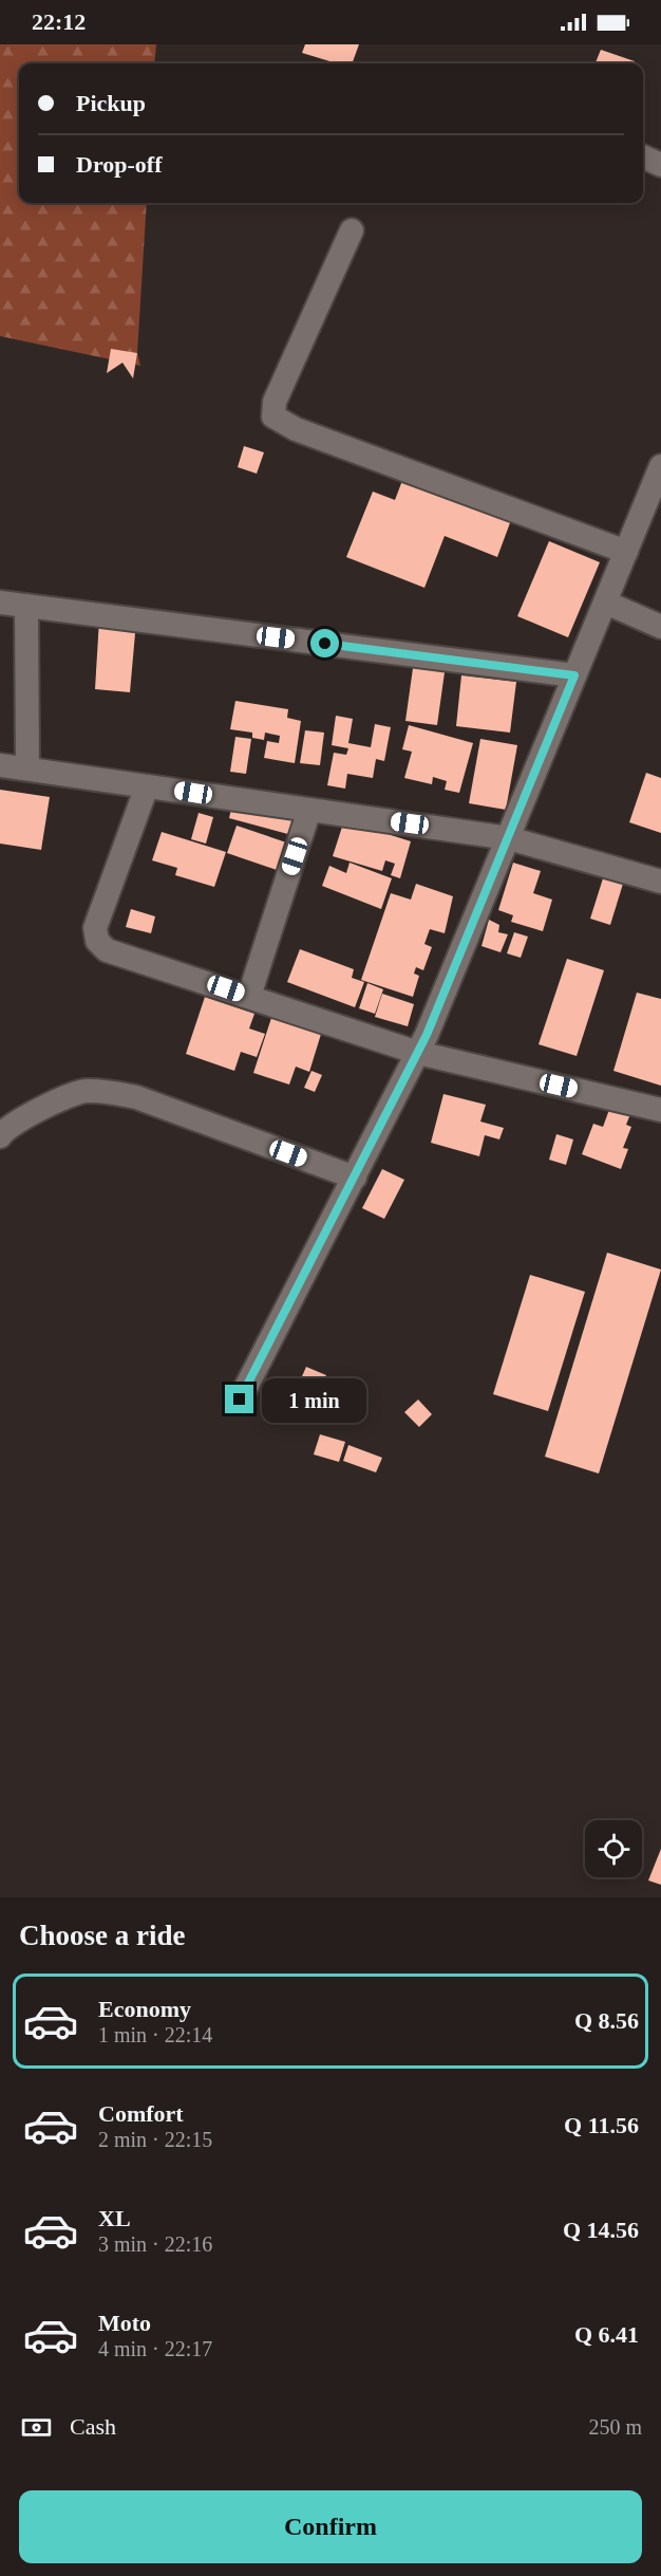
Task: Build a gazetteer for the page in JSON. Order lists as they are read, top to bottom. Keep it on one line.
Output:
{"page":{"status":"22:12","banner":["Pickup","Drop-off"],"bubble":"1 min","heading":"Choose a ride","list":[{"name":"Economy","note":"1 min · 22:14","value":"Q 8.56"},{"name":"Comfort","note":"2 min · 22:15","value":"Q 11.56"},{"name":"XL","note":"3 min · 22:16","value":"Q 14.56"},{"name":"Moto","note":"4 min · 22:17","value":"Q 6.41"}],"pay":["Cash","250 m"],"buttons":"Confirm"}}
